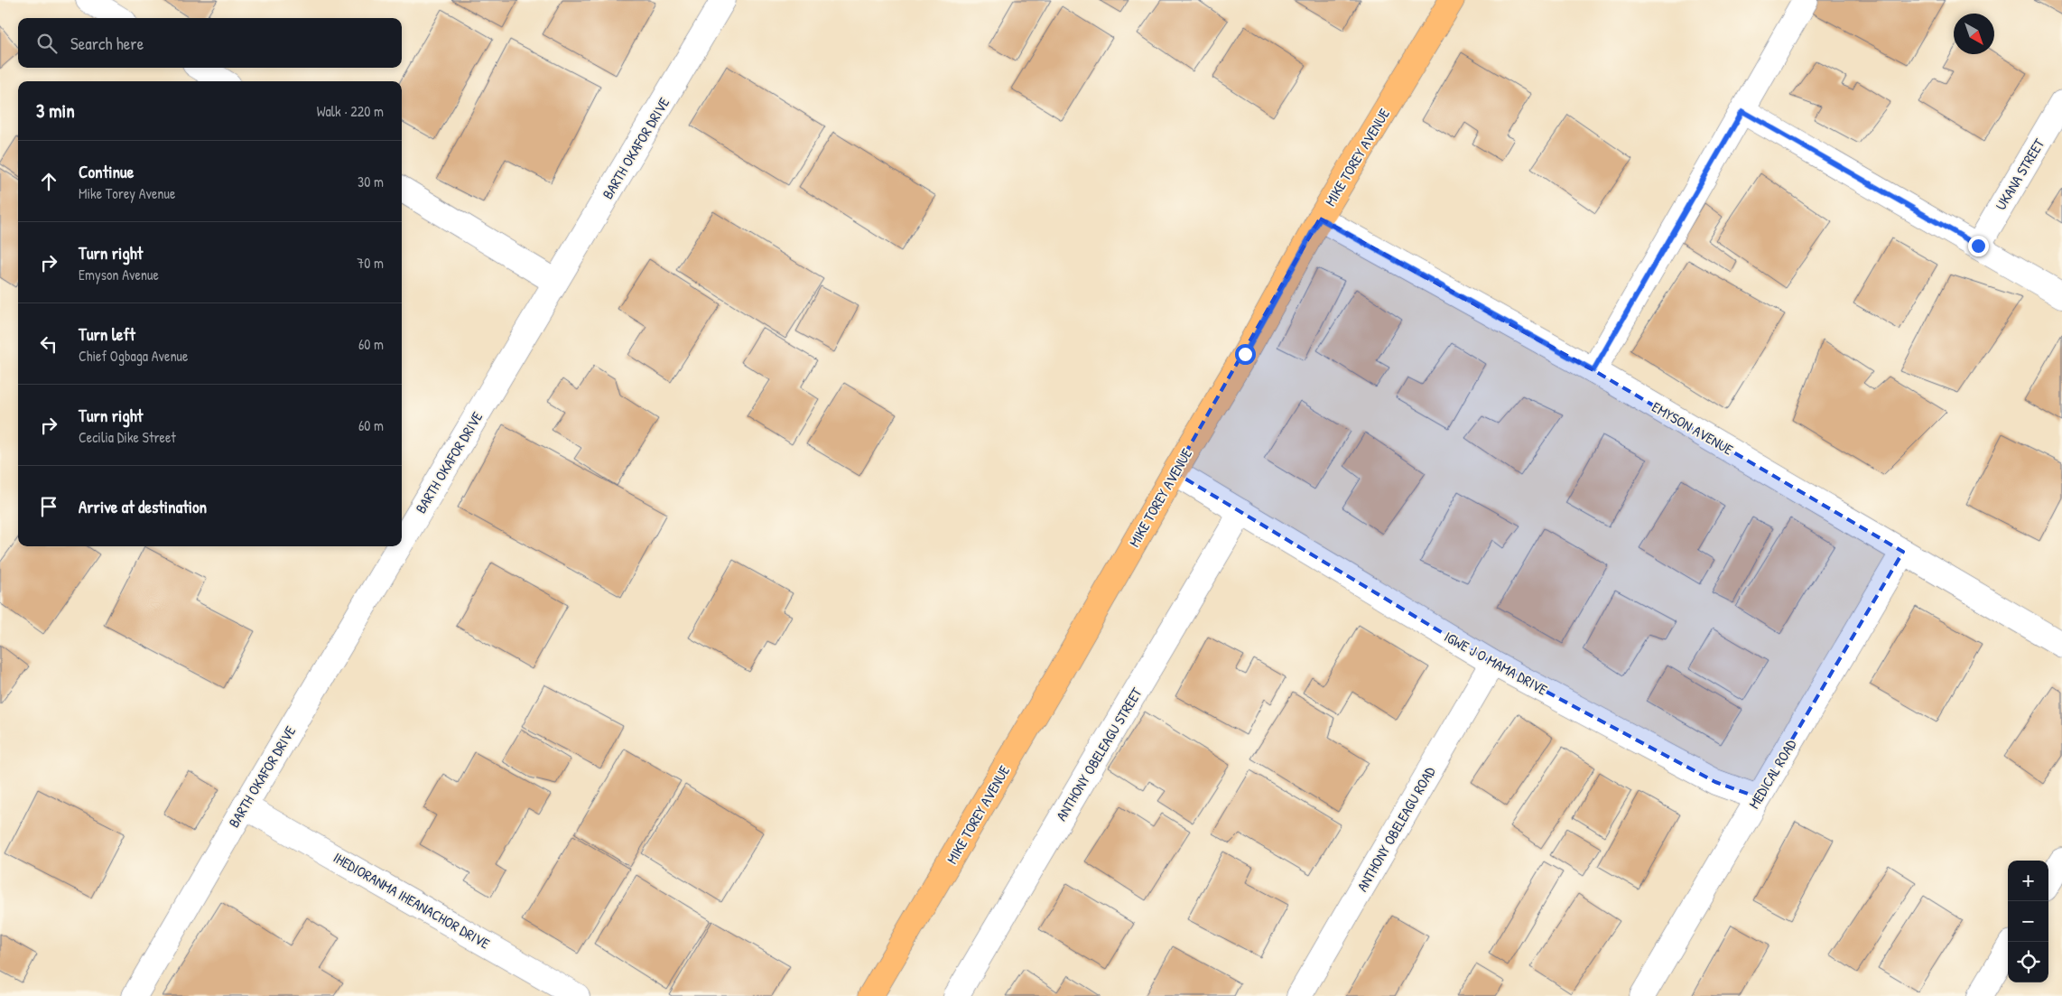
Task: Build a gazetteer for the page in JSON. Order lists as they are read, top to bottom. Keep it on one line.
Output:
{"streets":{"main road":["MIKE TOREY AVENUE"],"street":["BARTH OKAFOR DRIVE","UKANA STREET","EMYSON AVENUE","IGWE J O MAMA DRIVE","ANTHONY OBELEAGU STREET","MEDICAL ROAD","ANTHONY OBELEAGU ROAD","IHEDIORANMA IHEANACHOR DRIVE"]},"crossings":[["BARTH OKAFOR DRIVE","IHEDIORANMA IHEANACHOR DRIVE"],["MIKE TOREY AVENUE","EMYSON AVENUE"],["MIKE TOREY AVENUE","IGWE J O MAMA DRIVE"],["EMYSON AVENUE","MEDICAL ROAD"],["IGWE J O MAMA DRIVE","ANTHONY OBELEAGU STREET"],["IGWE J O MAMA DRIVE","MEDICAL ROAD"],["IGWE J O MAMA DRIVE","ANTHONY OBELEAGU ROAD"]],"north":"bottom right","page":{"search":"Search here","heading":["3 min","Walk · 220 m"],"list":[["Continue","Mike Torey Avenue","30 m"],["Turn right","Emyson Avenue","70 m"],["Turn left","Chief Ogbaga Avenue","60 m"],["Turn right","Cecilia Dike Street","60 m"],"Arrive at destination"],"map_buttons":["+","−"]}}
